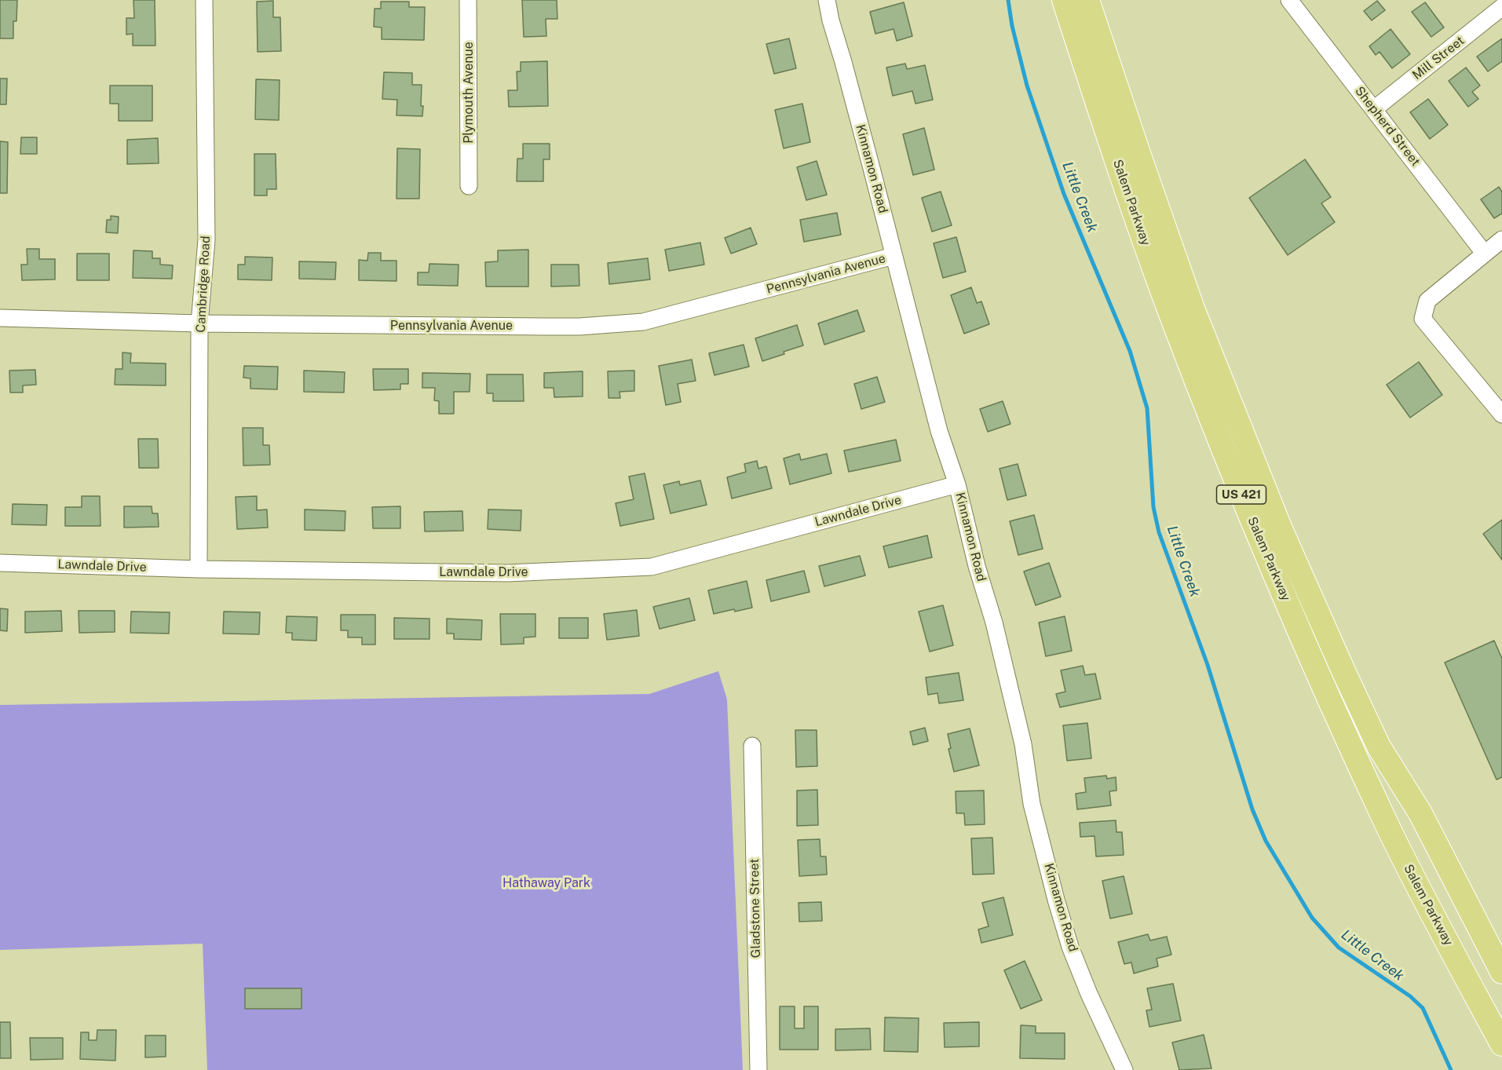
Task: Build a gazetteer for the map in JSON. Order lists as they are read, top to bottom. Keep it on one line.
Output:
{"streets":{"highway":["Salem Parkway","US 421"],"street":["Mill Street","Plymouth Avenue","Shepherd Street","Kinnamon Road","Pennsylvania Avenue","Cambridge Road","Lawndale Drive","Gladstone Street"]},"crossings":[["Mill Street","Shepherd Street"],["Kinnamon Road","Pennsylvania Avenue"],["Kinnamon Road","Lawndale Drive"],["Pennsylvania Avenue","Cambridge Road"],["Cambridge Road","Lawndale Drive"]],"water":["Little Creek"],"parks":["Hathaway Park"]}
